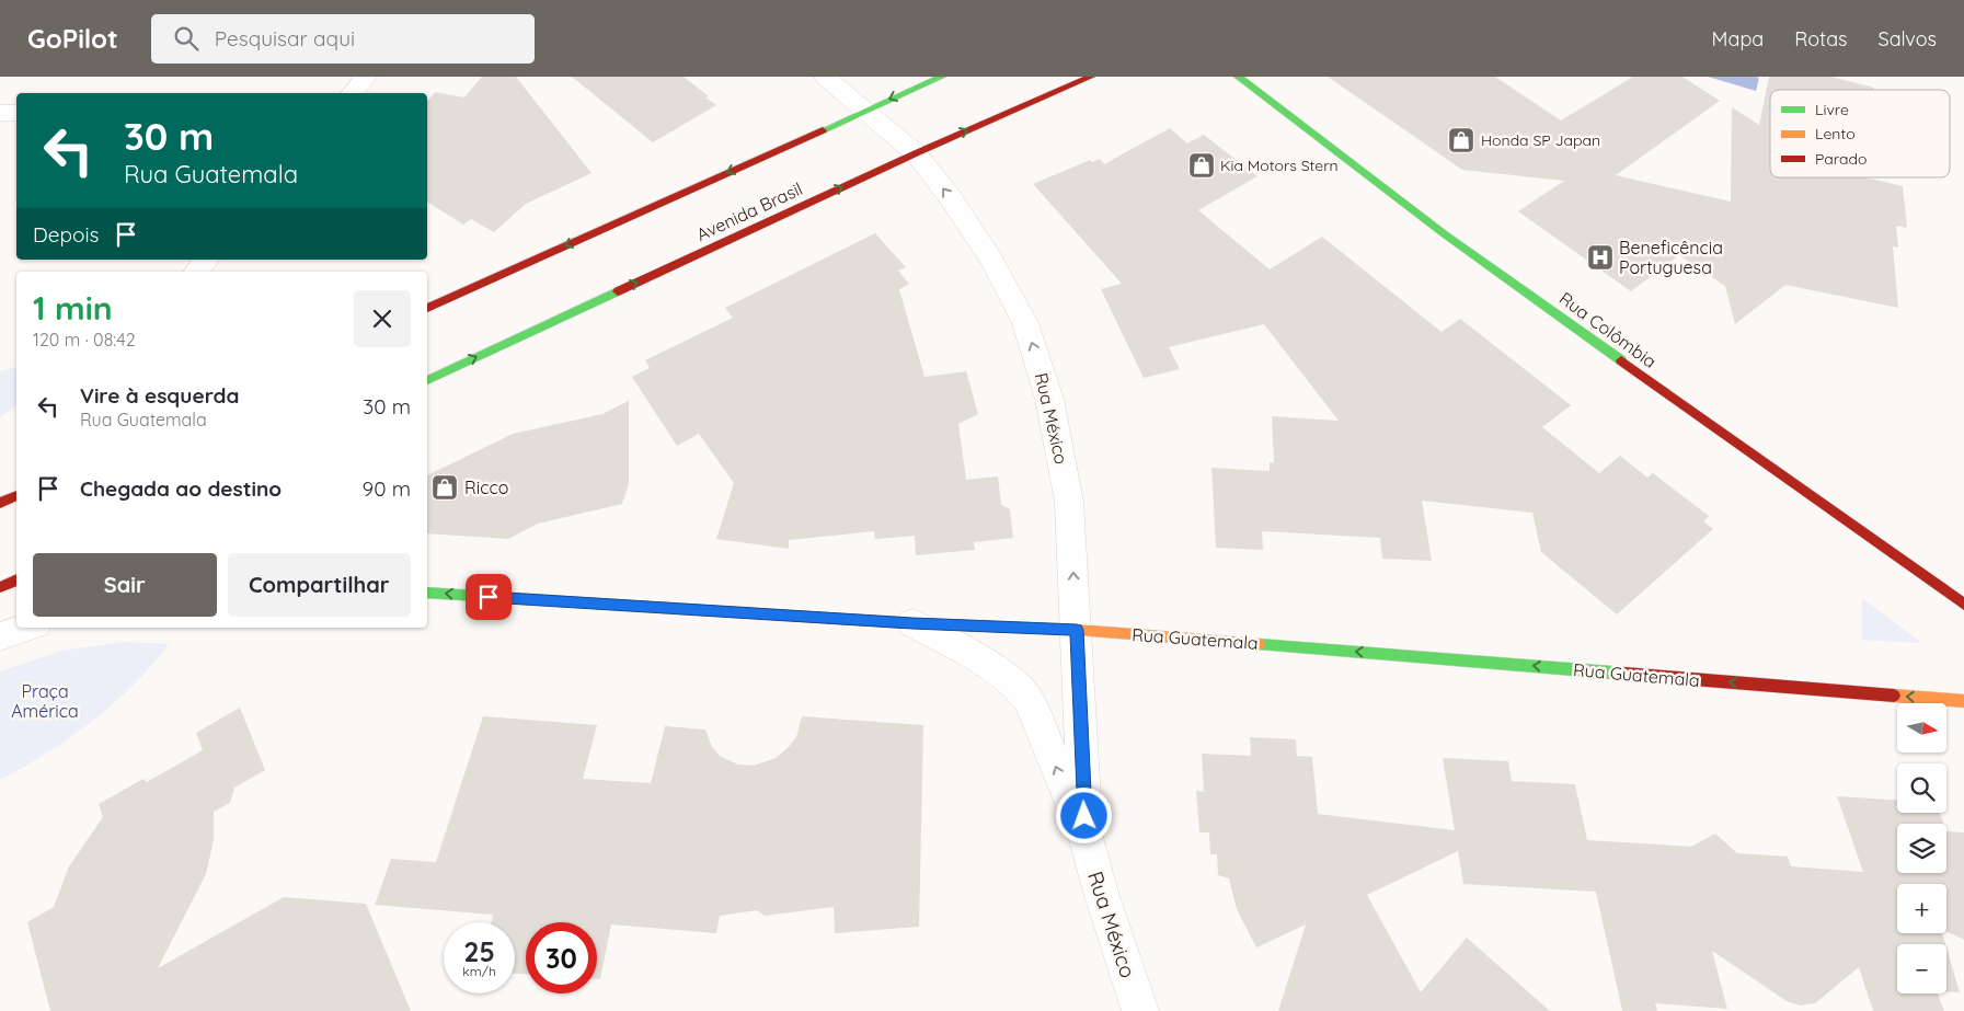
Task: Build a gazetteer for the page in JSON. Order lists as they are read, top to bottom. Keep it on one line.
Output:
{"streets":{"main road":["Avenida Brasil","Rua Colômbia","Rua Guatemala"],"street":["Rua México"]},"crossings":[["Avenida Brasil","Rua México"],["Rua México","Rua Guatemala"]],"one_way":["Rua México","Rua Guatemala"],"parks":["Praça América"],"places":{"shop":["Honda SP Japan","Kia Motors Stern","Ricco"],"hospital":["Beneficência Portuguesa"]},"legend":["Livre","Lento","Parado"],"north":"right","page":{"header":"GoPilot","search":"Pesquisar aqui","nav":["Mapa","Rotas","Salvos"],"turn":["30 m","Rua Guatemala"],"then":"Depois","heading":["1 min","120 m · 08:42"],"list":[{"name":"Vire à esquerda","note":"Rua Guatemala","value":"30 m"},{"name":"Chegada ao destino","value":"90 m"}],"buttons":["Sair","Compartilhar"],"map_buttons":["+","−"],"speed":"25 km/h","limit":"30"}}
